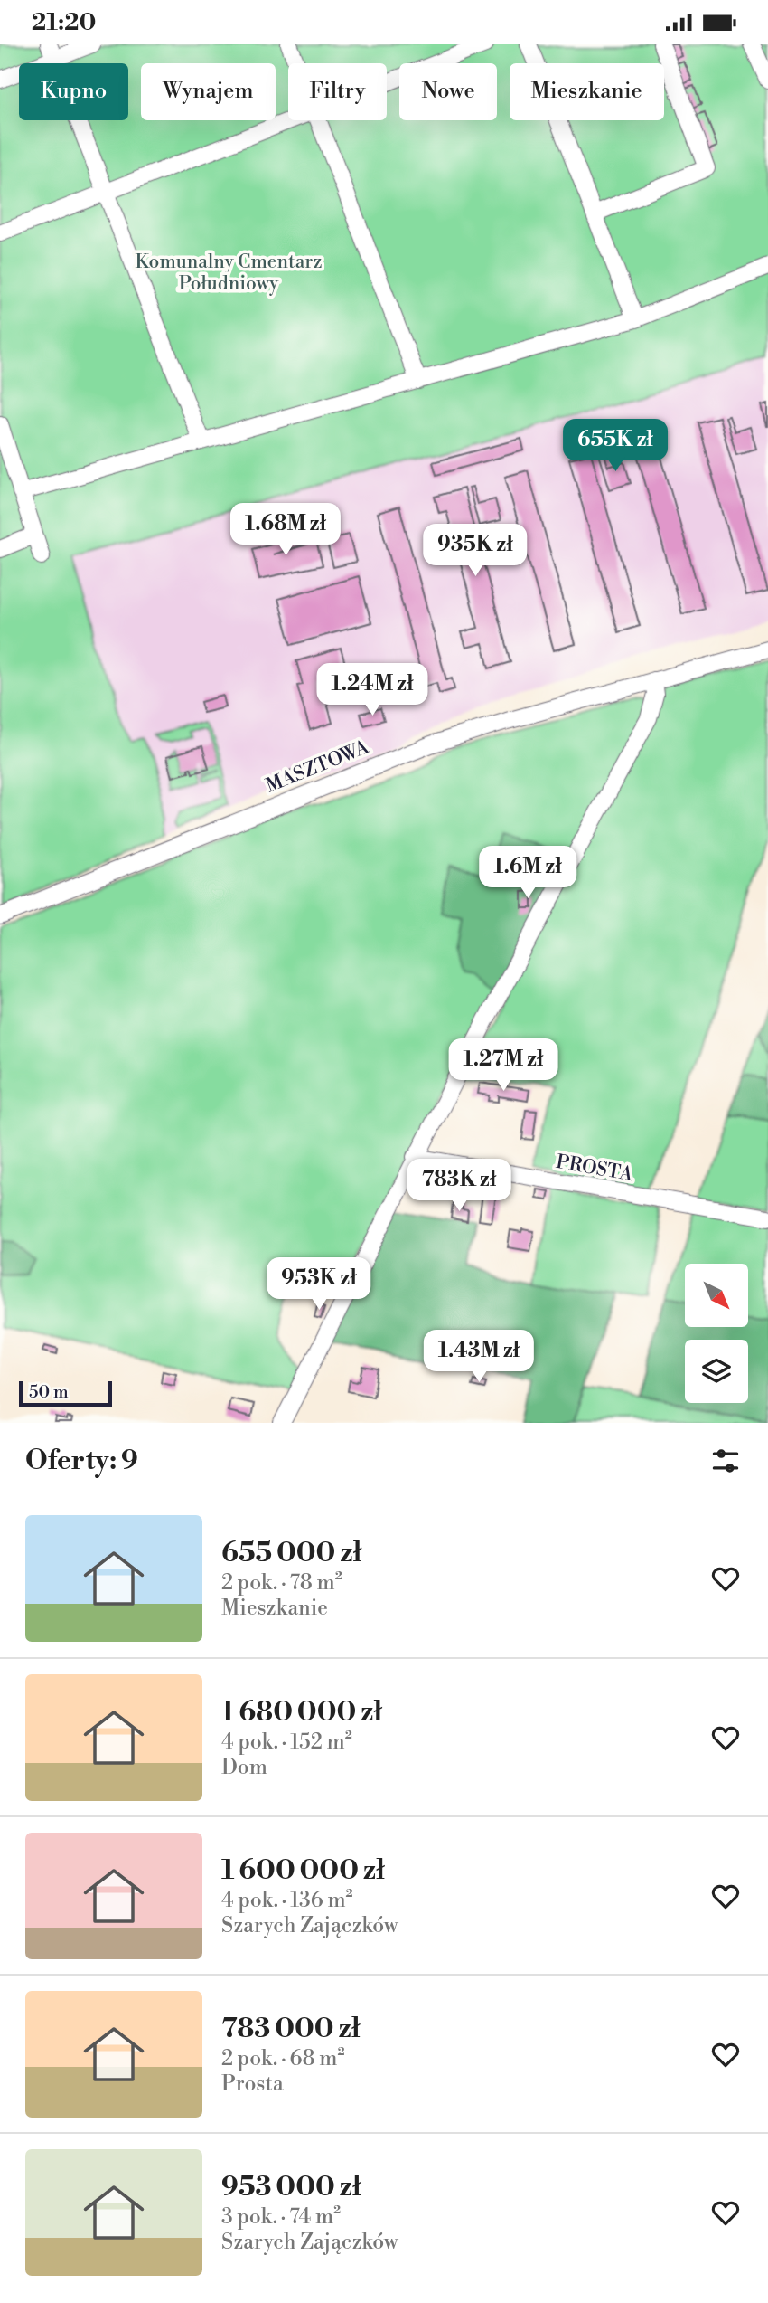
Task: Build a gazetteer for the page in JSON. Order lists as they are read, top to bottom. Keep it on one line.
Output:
{"streets":{"street":["MASZTOWA","PROSTA"]},"parks":["Komunalny Cmentarz Południowy"],"scale_bar":"50 m","north":"bottom right","page":{"status":"21:20","chip":["Kupno","Wynajem","Filtry","Nowe","Mieszkanie"],"price":["655K zł","1.68M zł","935K zł","1.24M zł","1.6M zł","1.27M zł","783K zł","953K zł","1.43M zł"],"scale":"50 m","heading":"Oferty: 9","list":[{"name":"655 000 zł","note":"2 pok. · 78 m² · Mieszkanie"},{"name":"1 680 000 zł","note":"4 pok. · 152 m² · Dom"},{"name":"1 600 000 zł","note":"4 pok. · 136 m² · Szarych Zajączków"},{"name":"783 000 zł","note":"2 pok. · 68 m² · Prosta"},{"name":"953 000 zł","note":"3 pok. · 74 m² · Szarych Zajączków"}]}}
